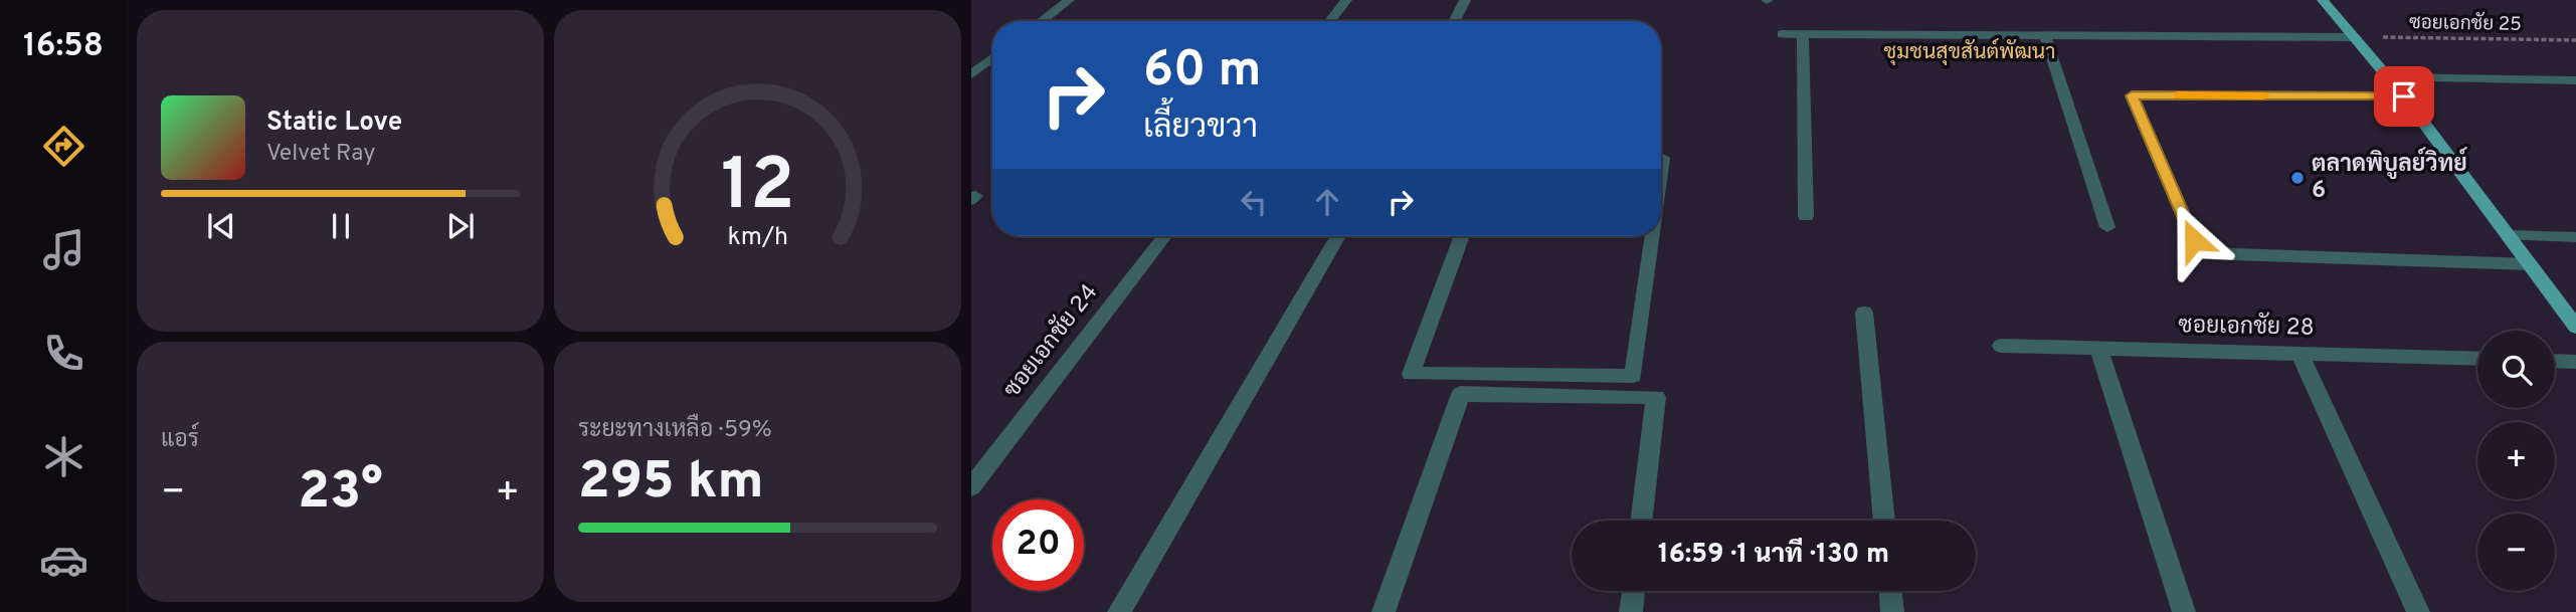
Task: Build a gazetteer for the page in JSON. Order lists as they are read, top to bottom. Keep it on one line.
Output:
{"streets":{"street":["ซอยเอกชัย 28","ซอยเอกชัย 24"],"path":["ซอยเอกชัย 25"]},"districts":["ชุมชนสุขสันต์พัฒนา"],"places":["ตลาดพิบูลย์วิทย์ 6"],"page":{"tabs":"16:58","turn":["60 m","เลี้ยวขวา"],"song":["Static Love","Velvet Ray"],"map_buttons":["+","−"],"tile":["แอร์",["ระยะทางเหลือ · 59%","295 km"]],"heat":["−","23°","+"],"limit":"20","trip":"16:59 · 1 นาที · 130 m","gauge":["12","km/h"]}}
